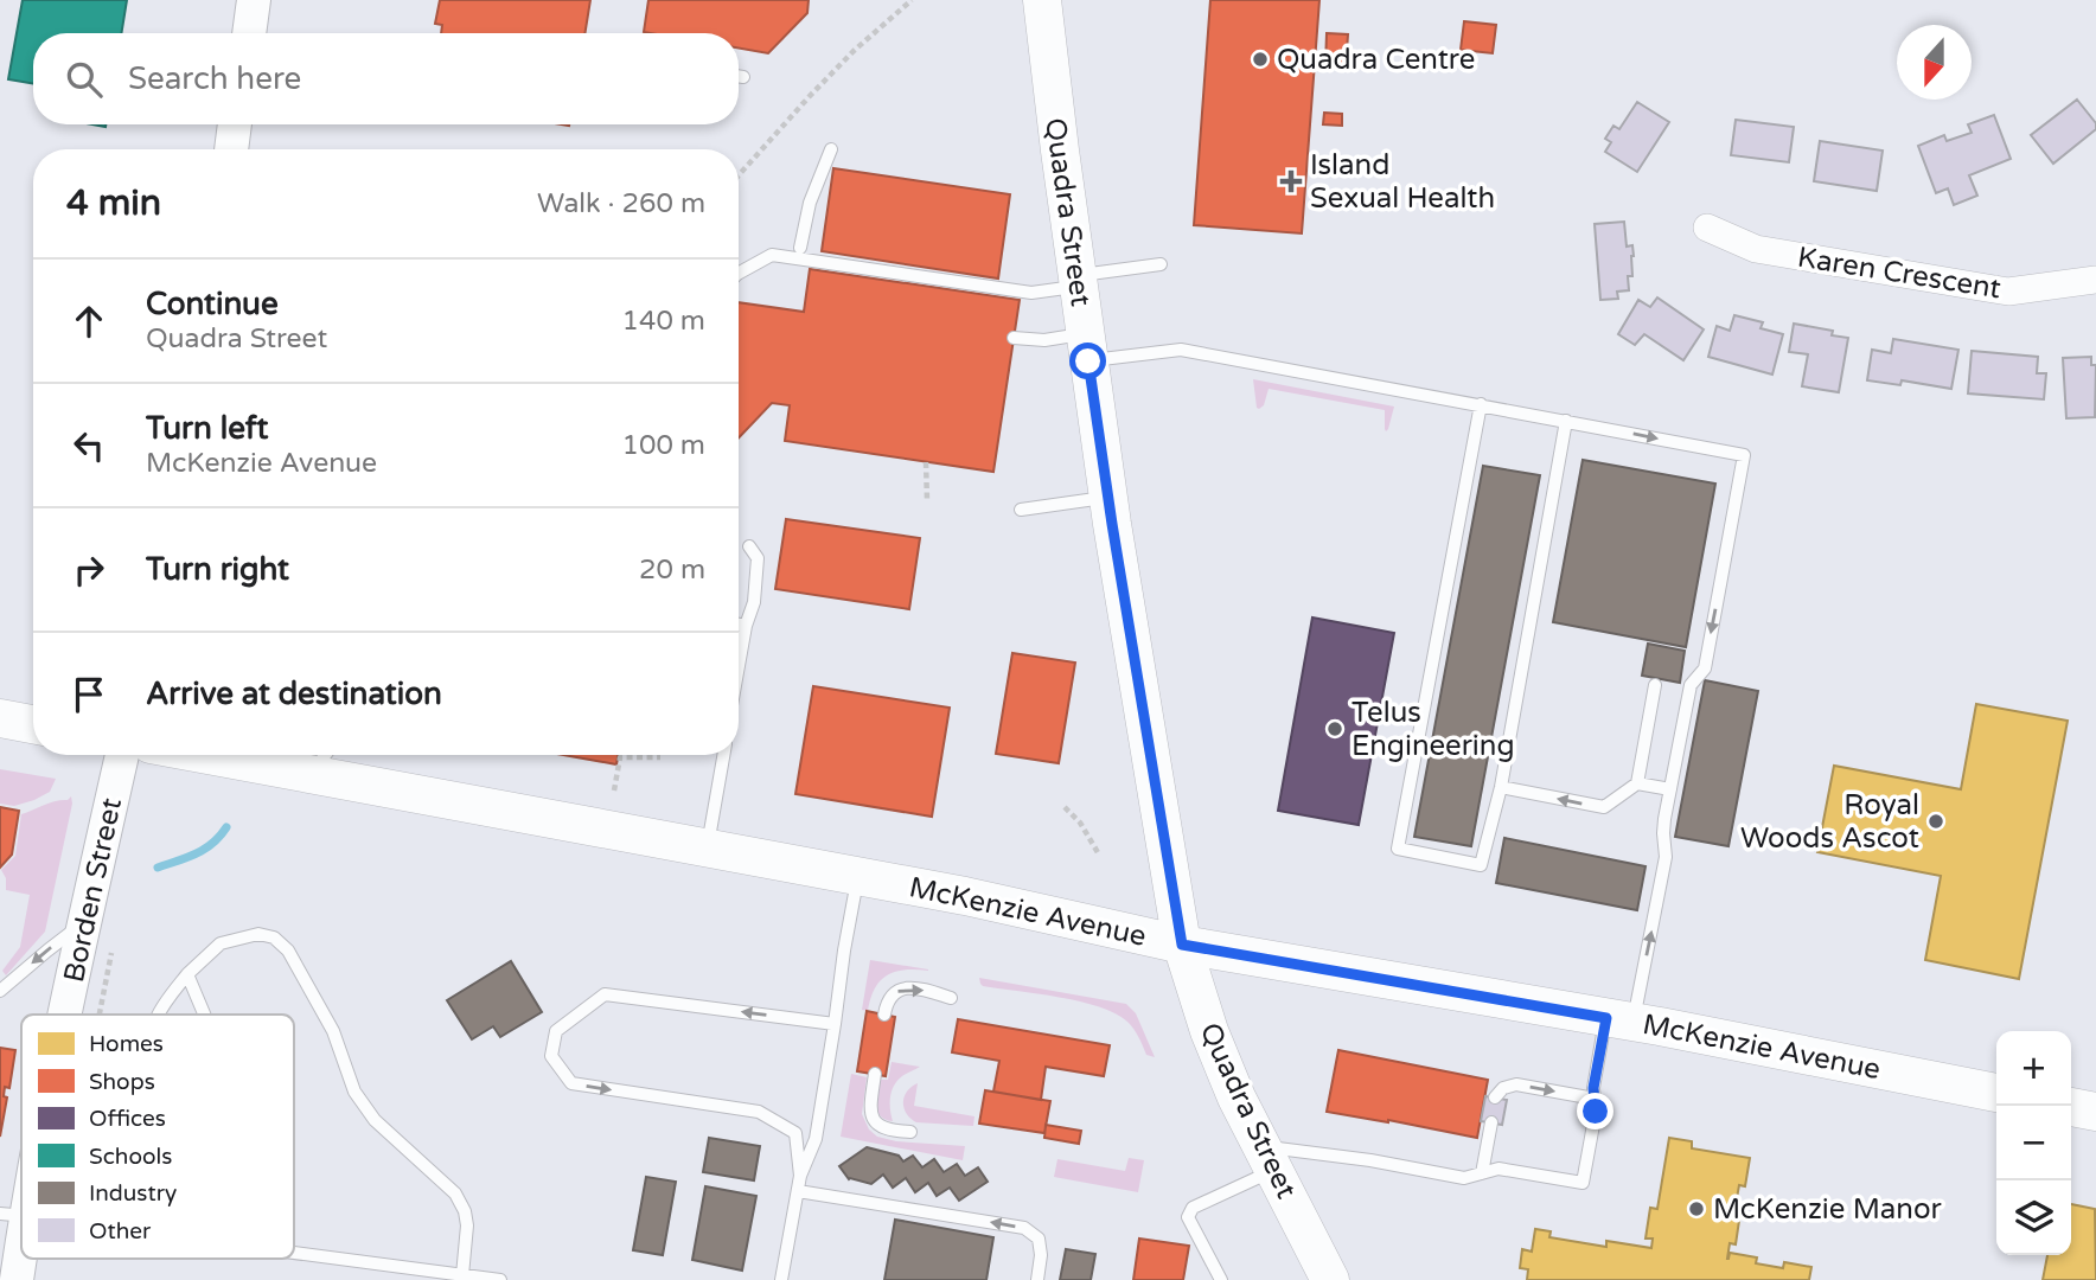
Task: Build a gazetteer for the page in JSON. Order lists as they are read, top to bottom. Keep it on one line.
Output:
{"streets":{"main road":["Quadra Street","McKenzie Avenue"],"street":["Karen Crescent","Borden Street"]},"crossings":[["Quadra Street","McKenzie Avenue"]],"places":{"other":["Quadra Centre","Telus Engineering","Royal Woods Ascot","McKenzie Manor"],"health":["Island Sexual Health"]},"legend":["Homes","Shops","Offices","Schools","Industry","Other"],"north":"bottom","page":{"search":"Search here","heading":["4 min","Walk · 260 m"],"list":[["Continue","Quadra Street","140 m"],["Turn left","McKenzie Avenue","100 m"],["Turn right","20 m"],"Arrive at destination"],"map_buttons":["+","−"]}}
